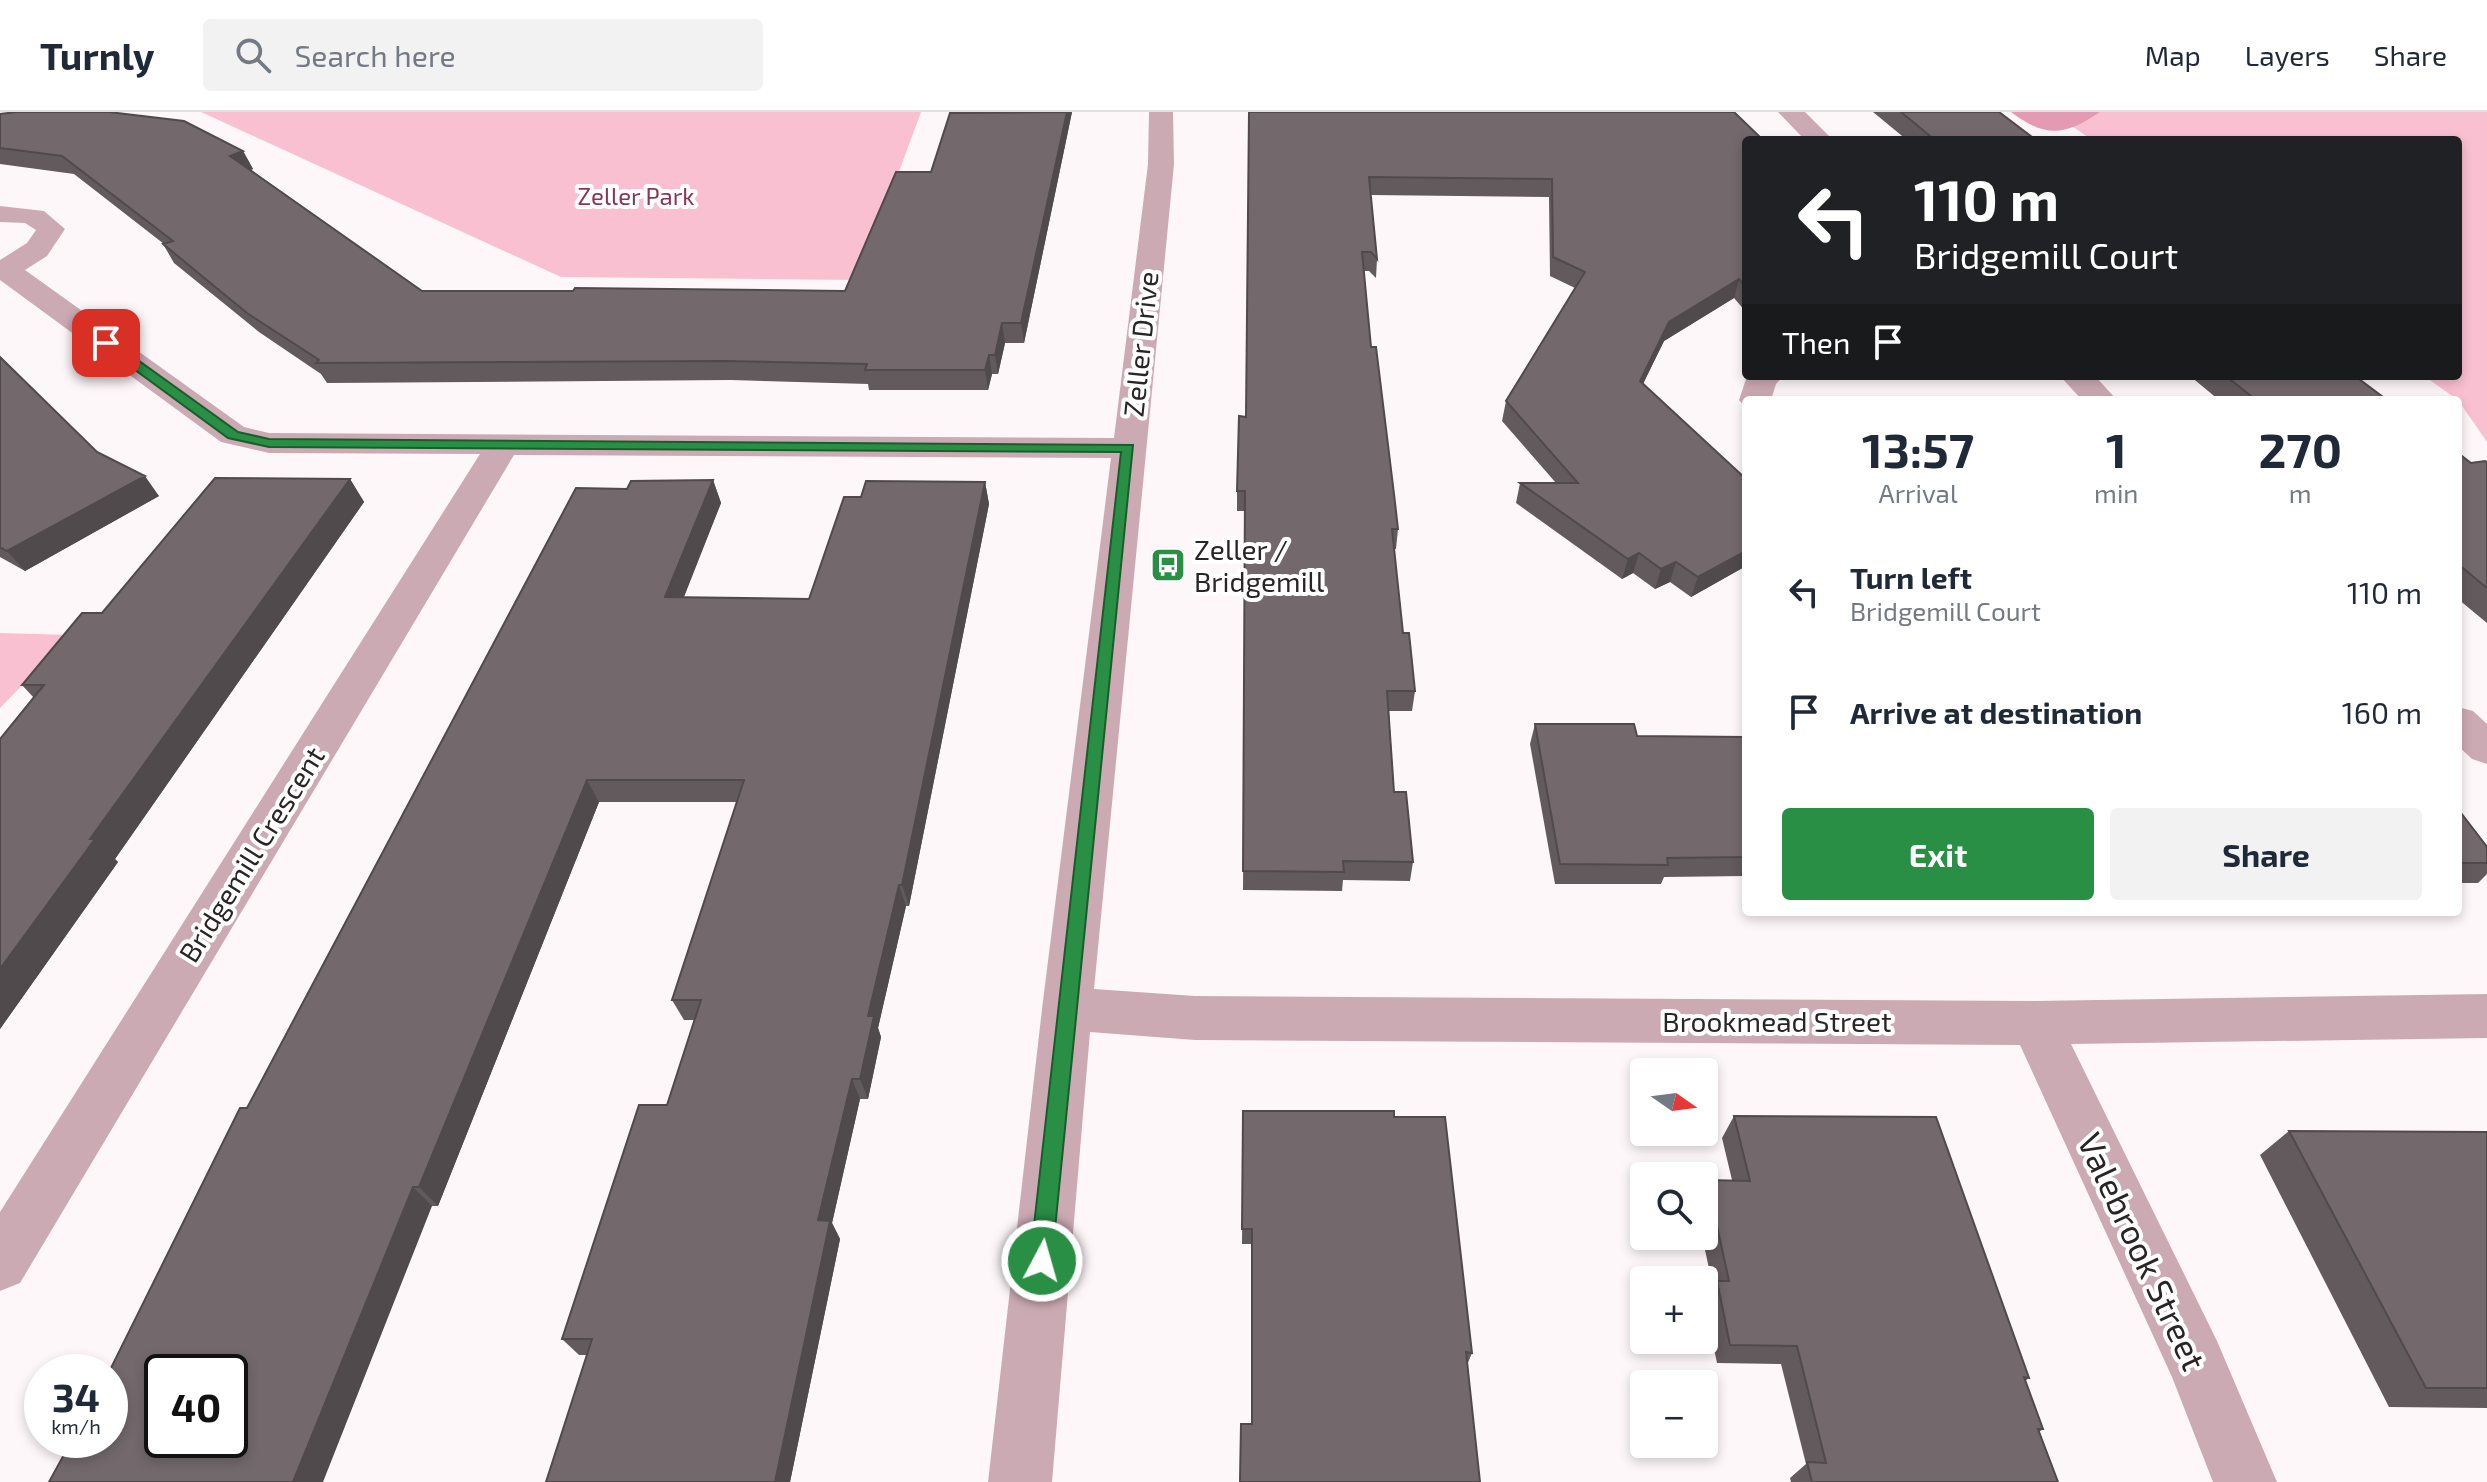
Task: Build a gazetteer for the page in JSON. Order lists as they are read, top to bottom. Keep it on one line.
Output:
{"streets":{"street":["Zeller Drive","Bridgemill Crescent","Brookmead Street","Valebrook Street"]},"crossings":[["Zeller Drive","Brookmead Street"],["Brookmead Street","Valebrook Street"]],"parks":["Zeller Park"],"places":{"bus stop":["Zeller / Bridgemill"]},"north":"right","page":{"header":"Turnly","search":"Search here","nav":["Map","Layers","Share"],"turn":["110 m","Bridgemill Court"],"then":"Then","eta":["13:57","Arrival","1","min","270","m"],"list":[{"name":"Turn left","note":"Bridgemill Court","value":"110 m"},{"name":"Arrive at destination","value":"160 m"}],"buttons":["Exit","Share"],"map_buttons":["+","−"],"speed":"34 km/h","limit":"40"}}
